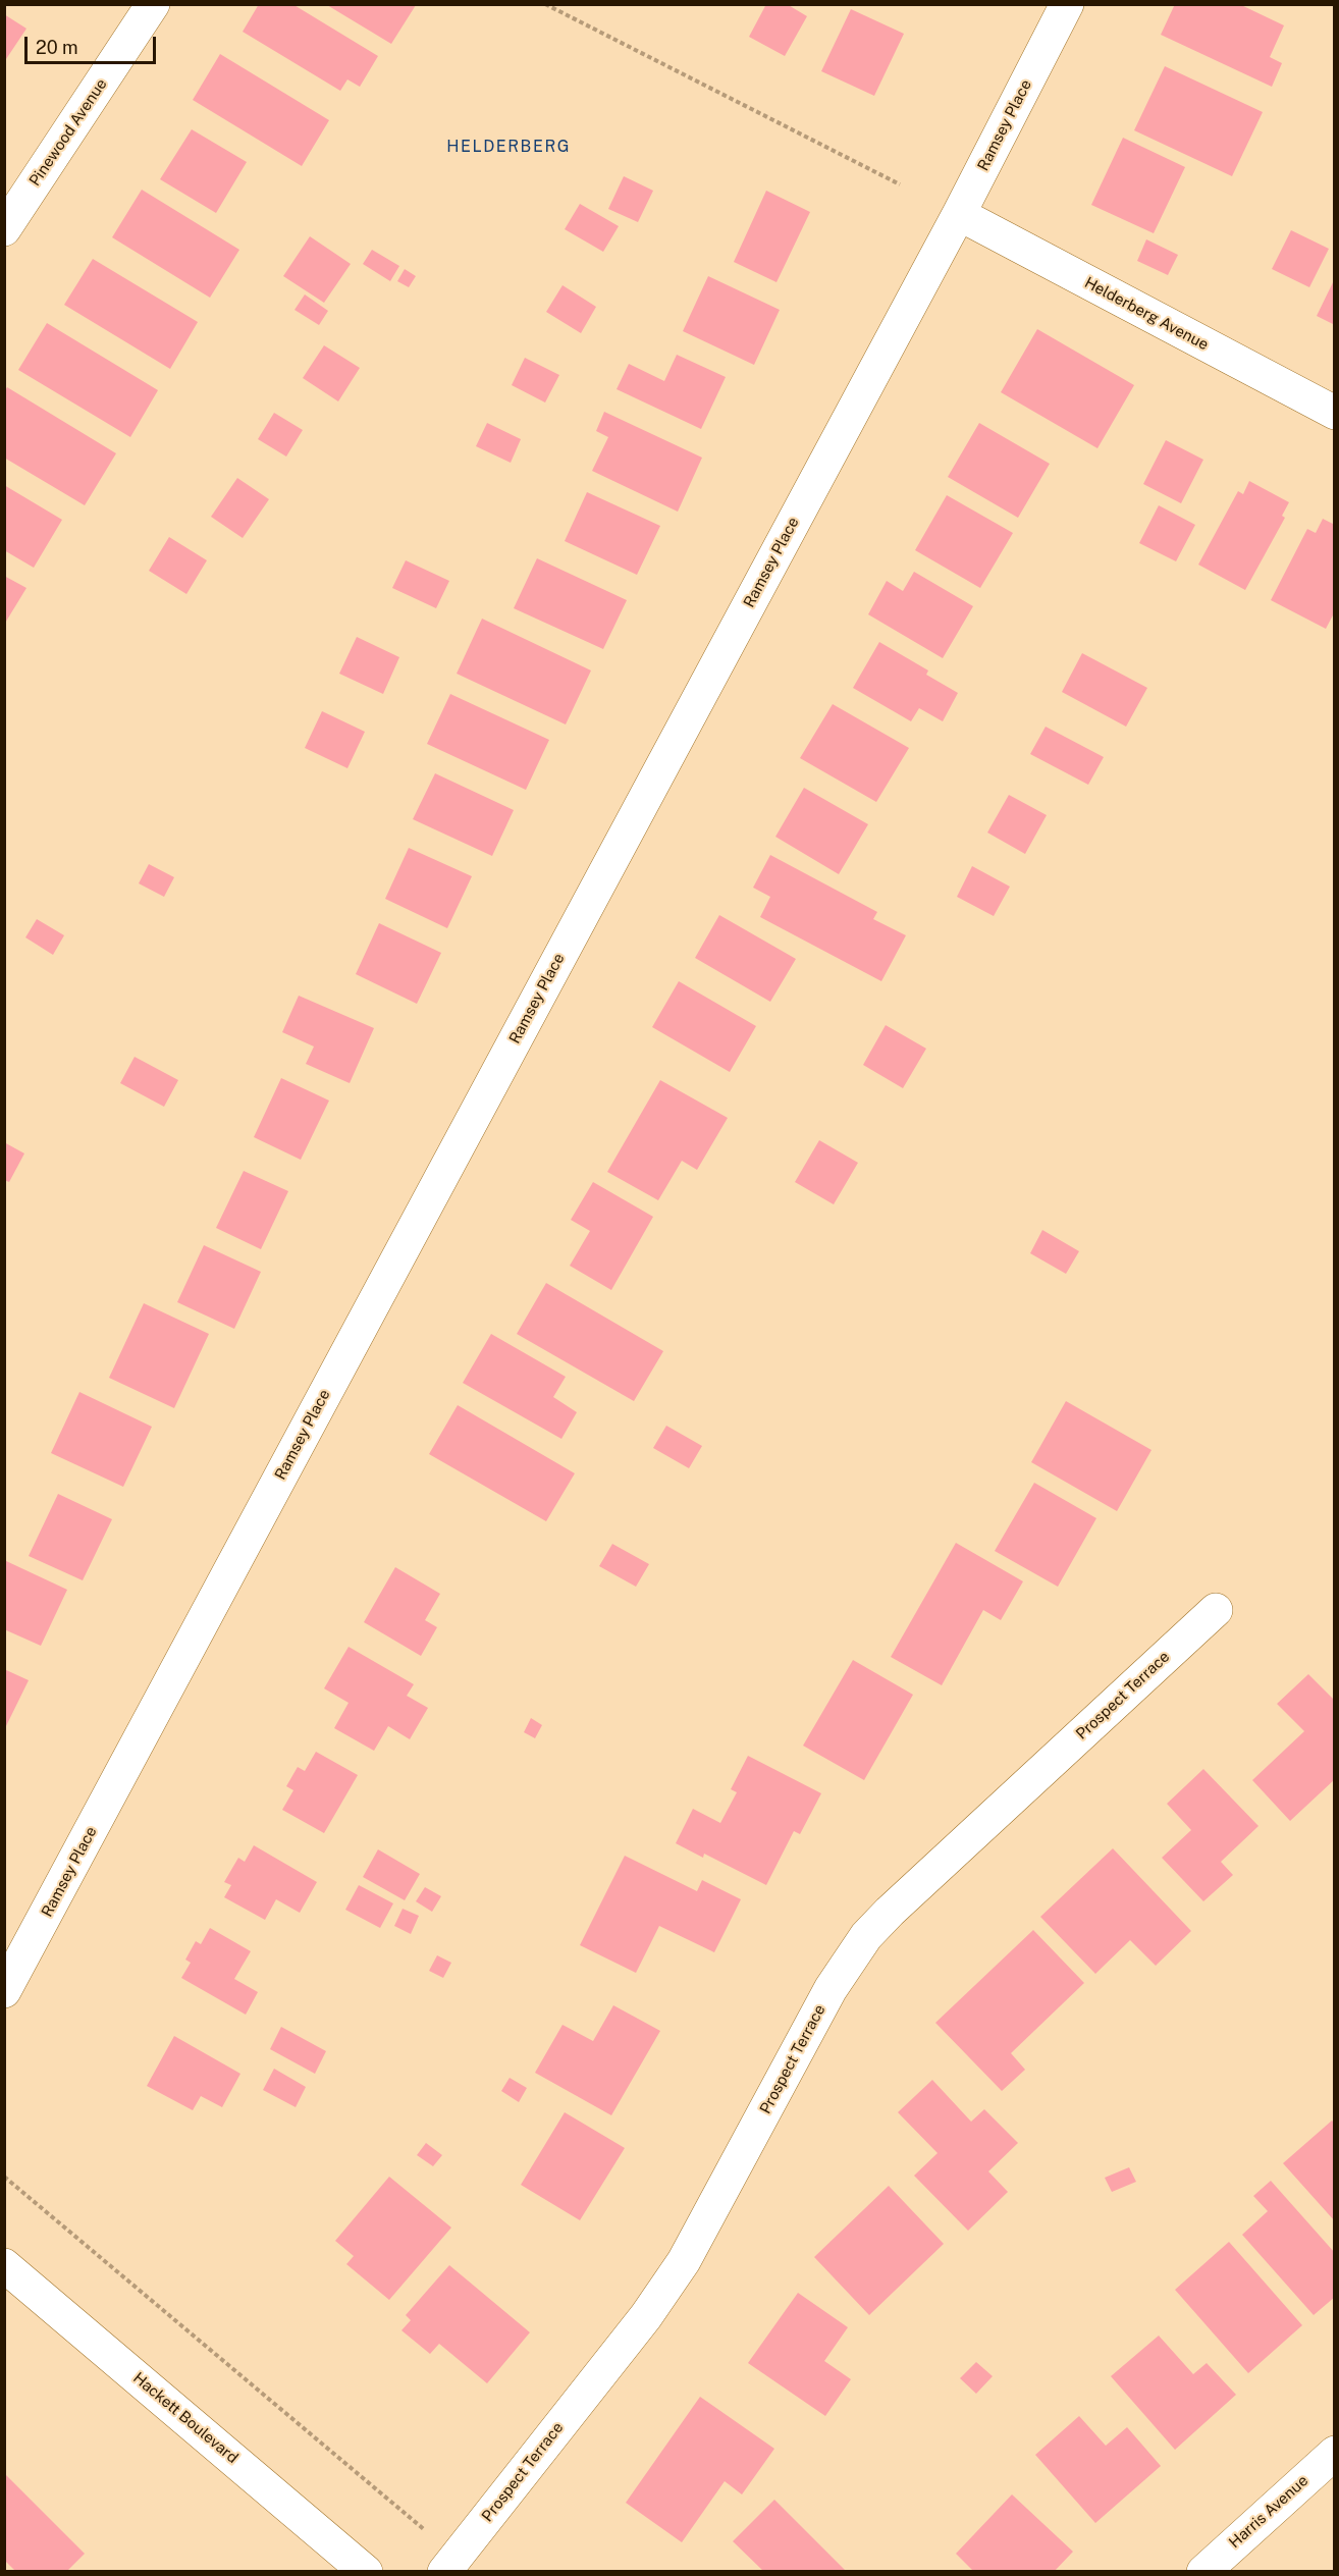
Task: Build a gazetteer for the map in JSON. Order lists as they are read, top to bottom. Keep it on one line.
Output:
{"streets":{"street":["Ramsey Place","Pinewood Avenue","Helderberg Avenue","Prospect Terrace","Hackett Boulevard","Harris Avenue"]},"crossings":[["Ramsey Place","Helderberg Avenue"]],"districts":["HELDERBERG"],"scale_bar":"20 m"}
